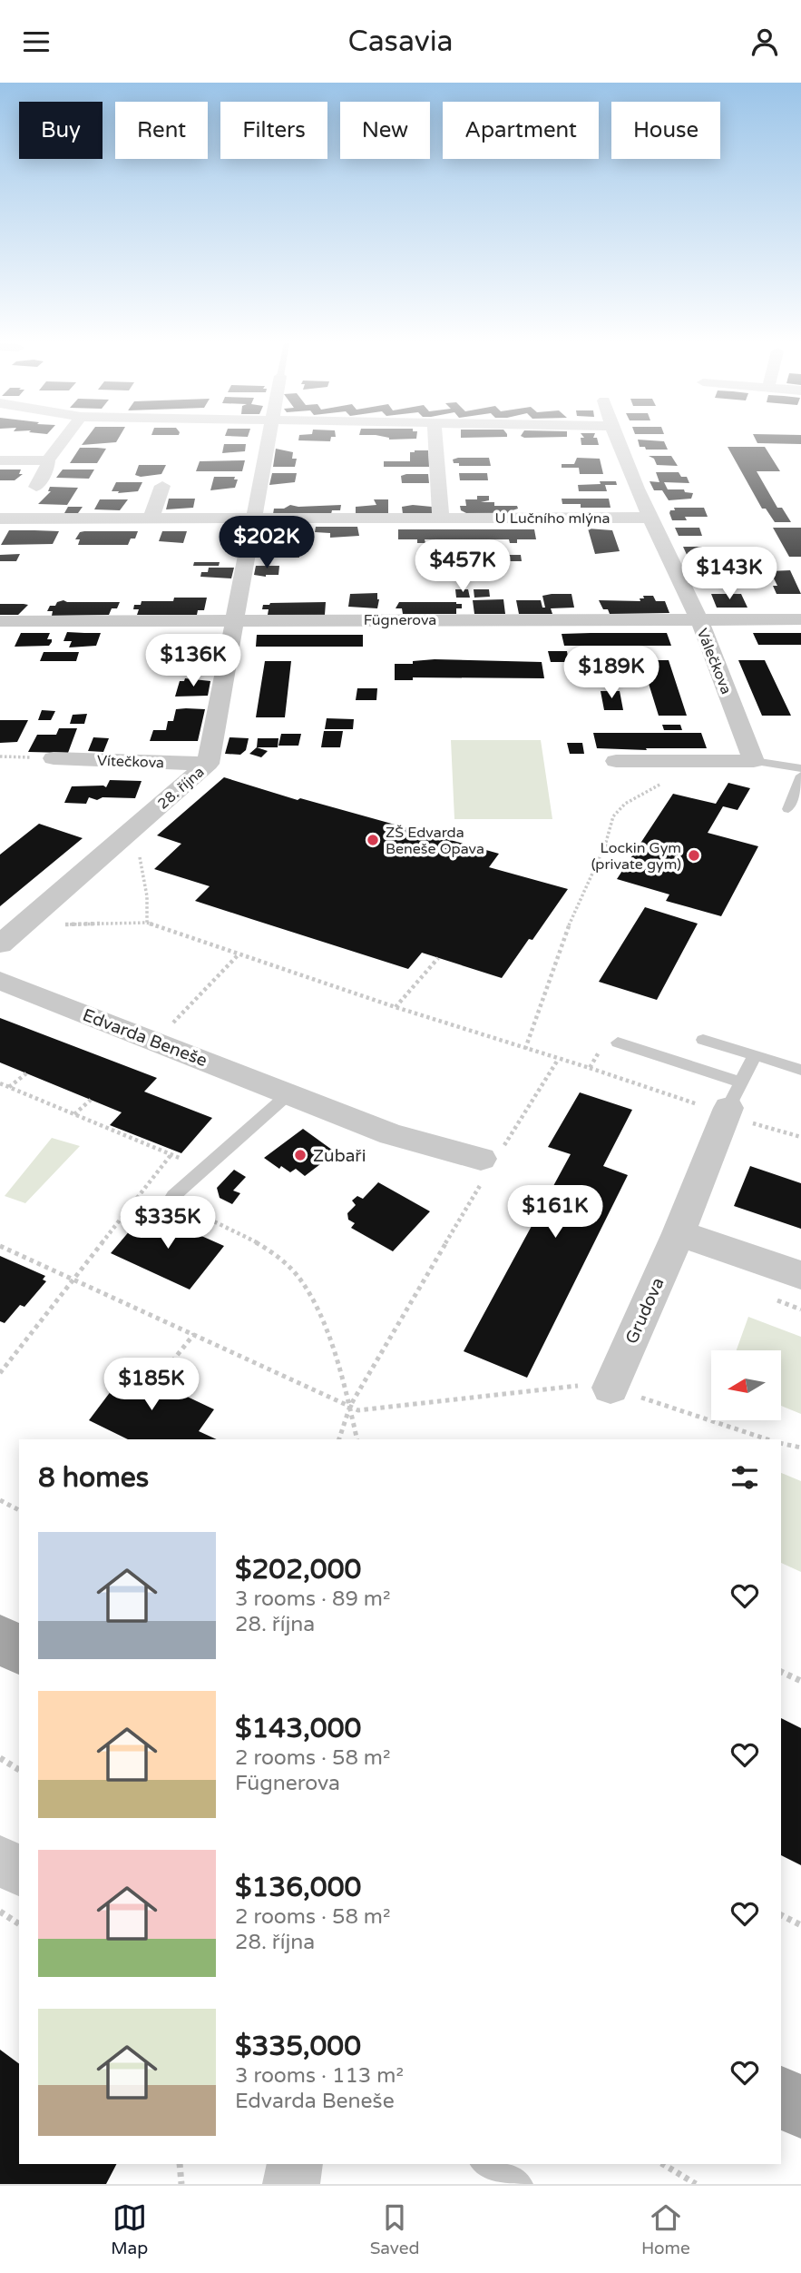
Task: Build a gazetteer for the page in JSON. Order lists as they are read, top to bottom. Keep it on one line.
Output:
{"streets":{"street":["U Lučního mlýna","Fügnerova","Válečkova","Vítečkova","28. října","Edvarda Beneše","Grudova"]},"crossings":[["U Lučního mlýna","Válečkova"],["U Lučního mlýna","28. října"],["Fügnerova","Válečkova"],["Fügnerova","28. října"],["Vítečkova","28. října"]],"places":["ZŠ Edvarda Beneše Opava","Lockin Gym (private gym)","Zubaři"],"north":"left","page":{"header":"Casavia","chip":["Buy","Rent","Filters","New","Apartment","House"],"price":["$202K","$457K","$143K","$136K","$189K","$161K","$335K","$185K"],"heading":"8 homes","list":[{"name":"$202,000","note":"3 rooms · 89 m² · 28. října"},{"name":"$143,000","note":"2 rooms · 58 m² · Fügnerova"},{"name":"$136,000","note":"2 rooms · 58 m² · 28. října"},{"name":"$335,000","note":"3 rooms · 113 m² · Edvarda Beneše"}],"tabs":["Map","Saved","Home"]}}
